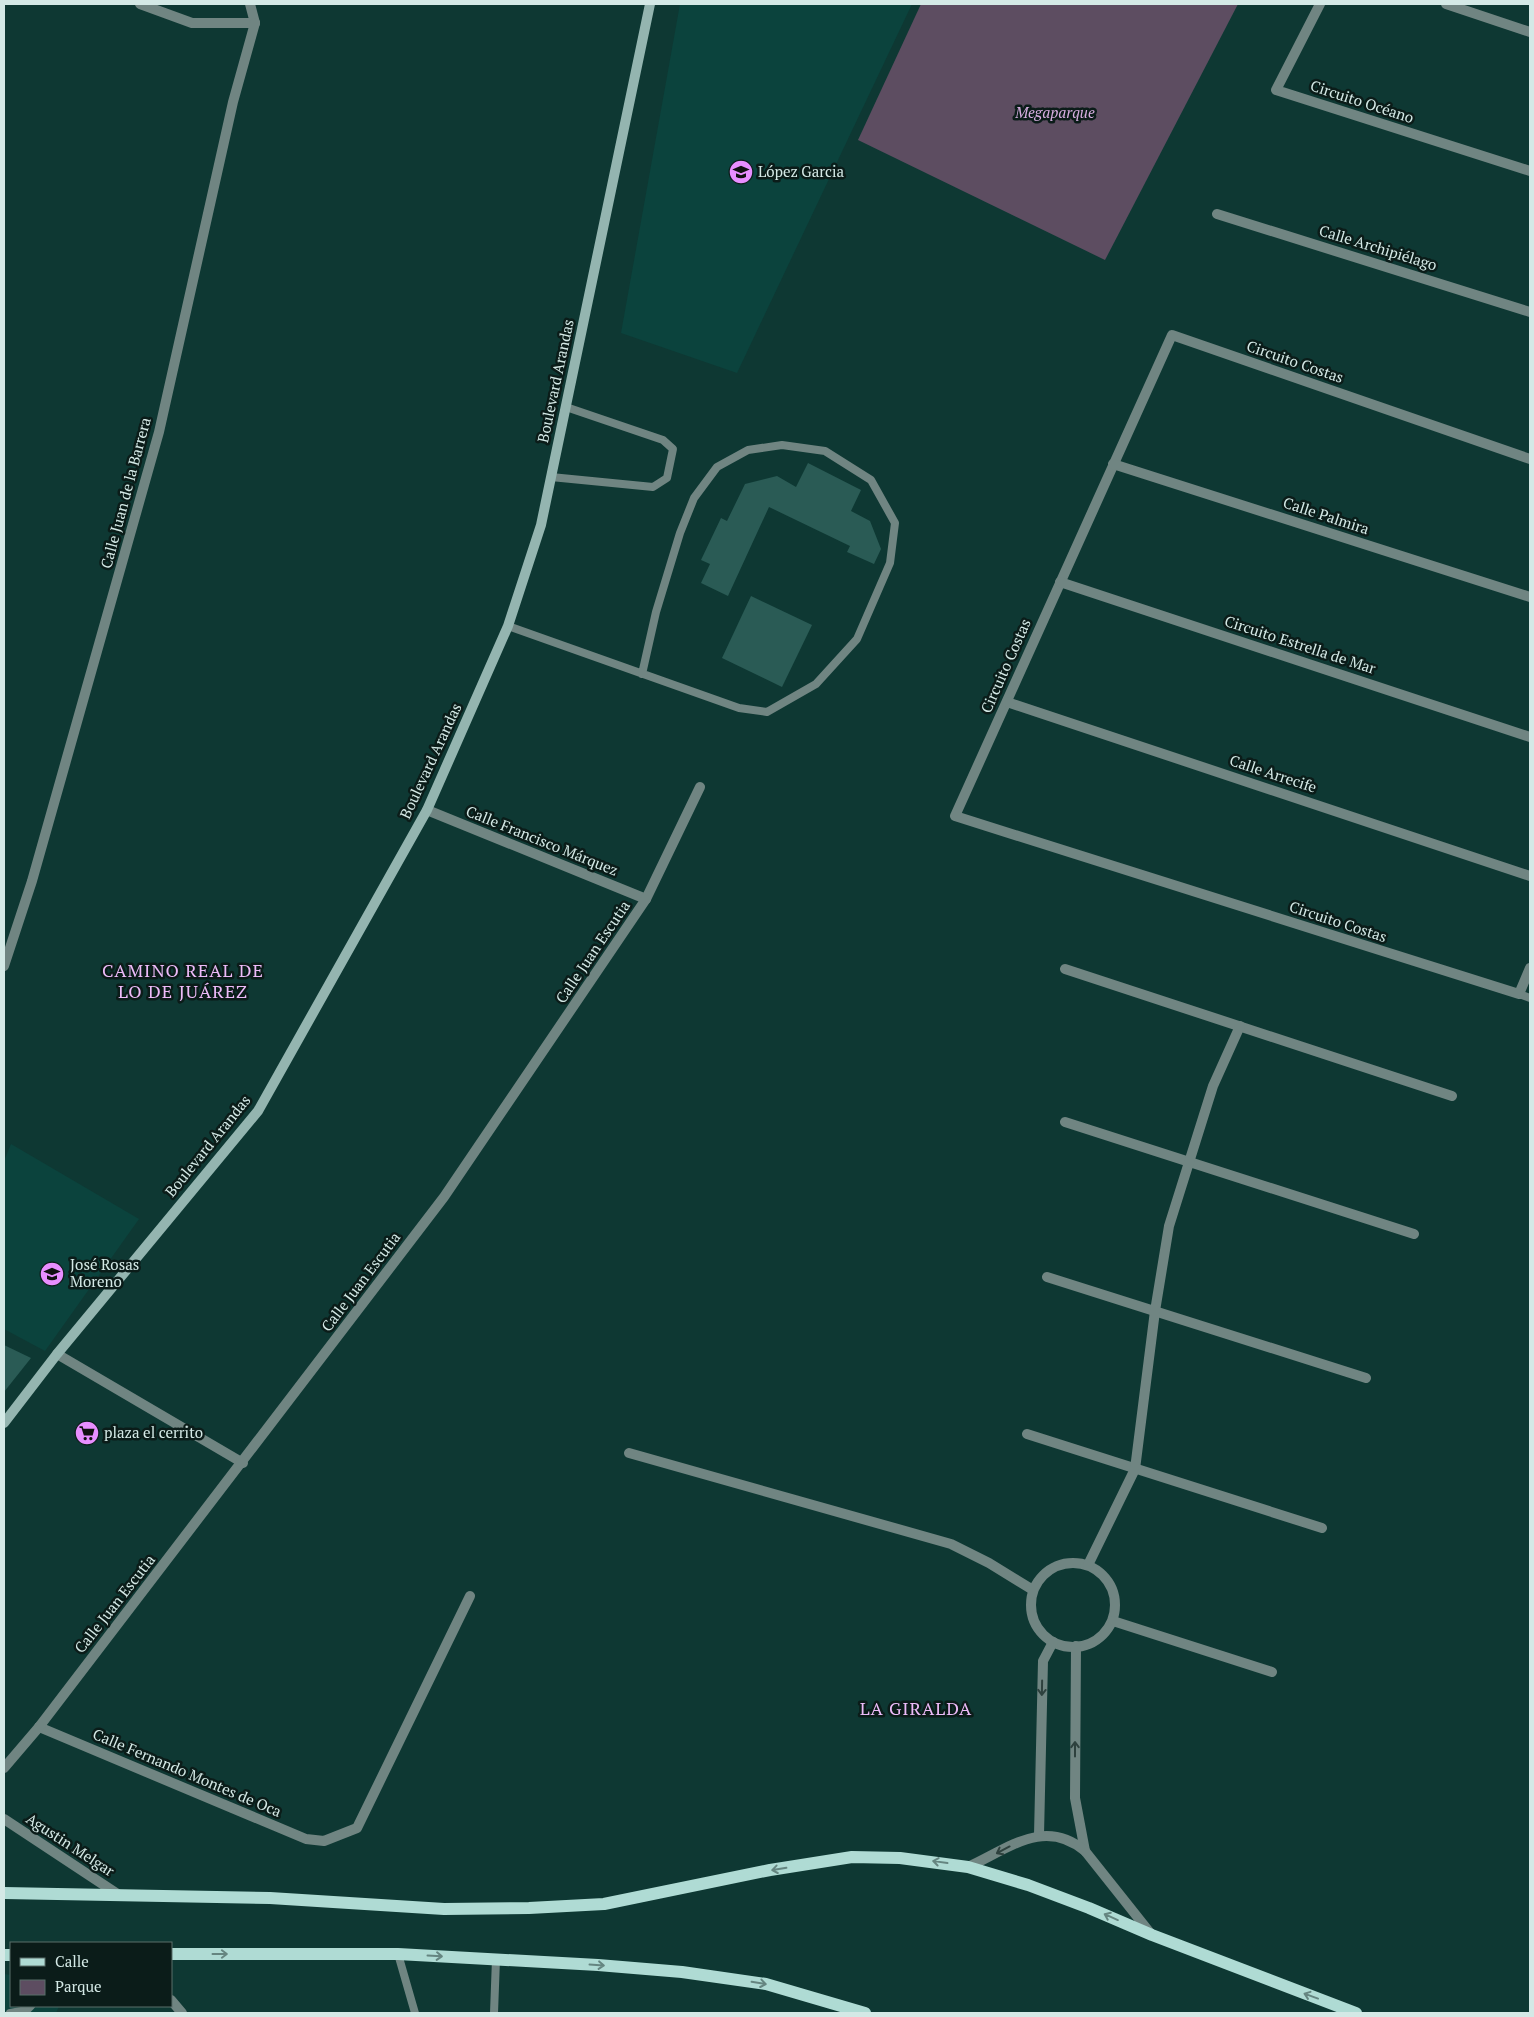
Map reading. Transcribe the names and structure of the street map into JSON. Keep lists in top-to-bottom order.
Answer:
{
  "streets": {
    "main road": ["Boulevard Arandas"],
    "street": [
      "Circuito Océano",
      "Calle Archipiélago",
      "Circuito Costas",
      "Calle Juan de la Barrera",
      "Calle Palmira",
      "Circuito Estrella de Mar",
      "Calle Arrecife",
      "Calle Francisco Márquez",
      "Calle Juan Escutia",
      "Calle Fernando Montes de Oca",
      "Agustin Melgar"
    ]
  },
  "crossings": [
    ["Circuito Costas", "Calle Palmira"],
    ["Circuito Costas", "Circuito Estrella de Mar"],
    ["Circuito Costas", "Calle Arrecife"],
    ["Boulevard Arandas", "Calle Francisco Márquez"],
    ["Calle Francisco Márquez", "Calle Juan Escutia"],
    ["Calle Juan Escutia", "Calle Fernando Montes de Oca"]
  ],
  "districts": ["CAMINO REAL DE LO DE JUÁREZ", "LA GIRALDA"],
  "parks": ["Megaparque"],
  "places": {
    "school or university": ["López Garcia", "José Rosas Moreno"],
    "supermarket": ["plaza el cerrito"]
  },
  "legend": ["Calle", "Parque"]
}
